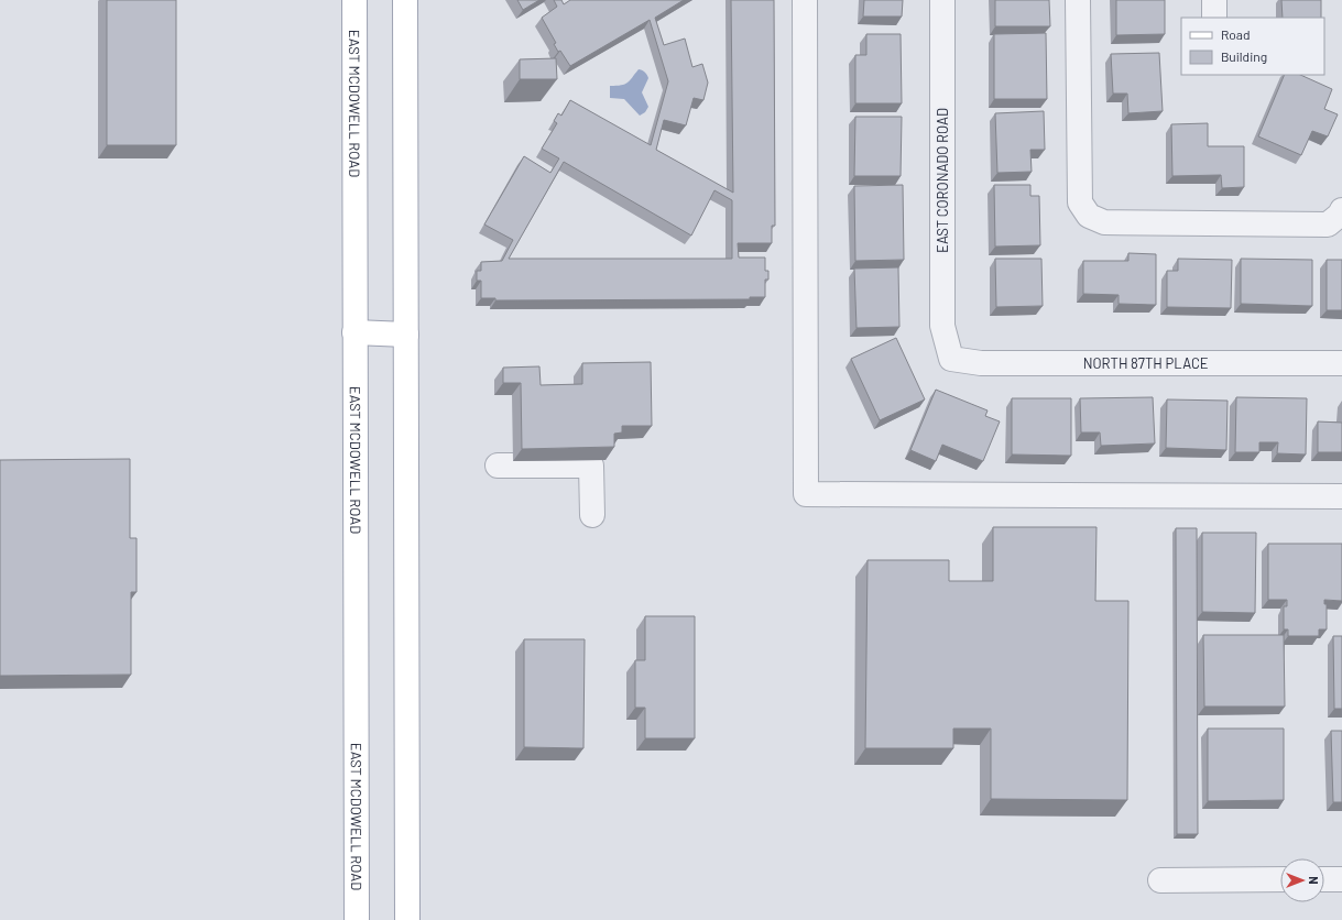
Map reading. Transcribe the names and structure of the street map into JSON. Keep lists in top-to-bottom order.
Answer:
{
  "streets": {
    "main road": ["EAST MCDOWELL ROAD"],
    "street": ["EAST CORONADO ROAD", "NORTH 87TH PLACE"]
  },
  "crossings": [
    ["EAST CORONADO ROAD", "NORTH 87TH PLACE"]
  ],
  "legend": ["Road", "Building"],
  "north": "right"
}
